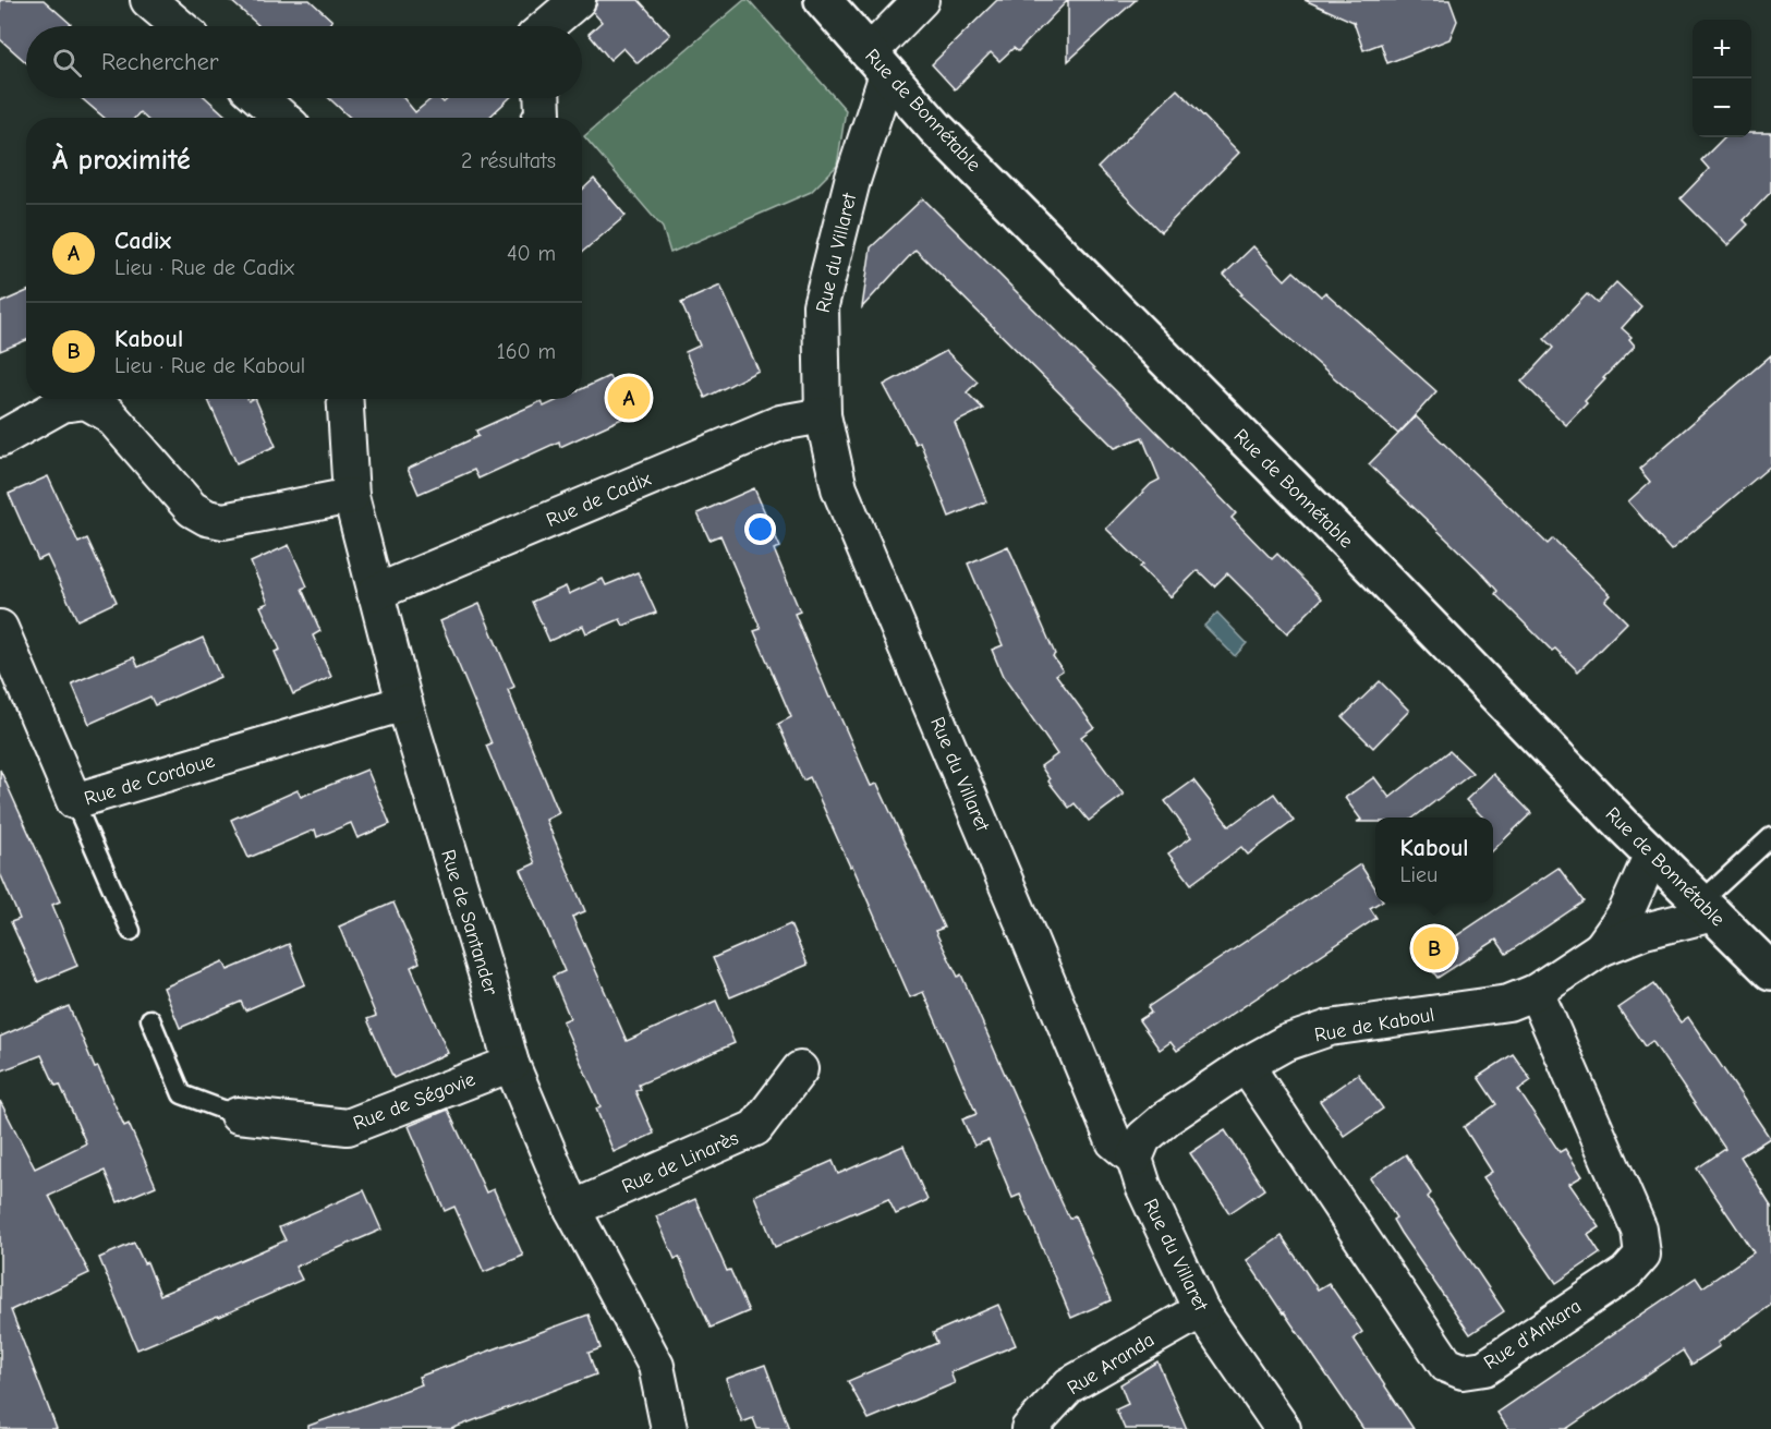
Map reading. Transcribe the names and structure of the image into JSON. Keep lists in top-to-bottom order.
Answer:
{
  "streets": {
    "main road": ["Rue de Bonnétable"],
    "street": [
      "Rue du Villaret",
      "Rue de Cadix",
      "Rue de Cordoue",
      "Rue de Santander",
      "Rue de Kaboul",
      "Rue de Ségovie",
      "Rue de Linarès",
      "Rue d'Ankara",
      "Rue Aranda"
    ]
  },
  "crossings": [
    ["Rue de Bonnétable", "Rue du Villaret"],
    ["Rue de Bonnétable", "Rue de Kaboul"],
    ["Rue du Villaret", "Rue de Cadix"],
    ["Rue du Villaret", "Rue de Kaboul"],
    ["Rue du Villaret", "Rue Aranda"],
    ["Rue de Cadix", "Rue de Santander"],
    ["Rue de Cordoue", "Rue de Santander"],
    ["Rue de Santander", "Rue de Ségovie"],
    ["Rue de Santander", "Rue de Linarès"],
    ["Rue de Kaboul", "Rue d'Ankara"]
  ],
  "page": {
    "map_buttons": ["+", "−"],
    "search": "Rechercher",
    "heading": ["À proximité", "2 résultats"],
    "list": [
      {
        "mark": "A",
        "name": "Cadix",
        "note": "Lieu · Rue de Cadix",
        "value": "40 m"
      },
      {
        "mark": "B",
        "name": "Kaboul",
        "note": "Lieu · Rue de Kaboul",
        "value": "160 m"
      }
    ],
    "pins": ["A", "B"],
    "popup": ["Kaboul", "Lieu"]
  }
}
